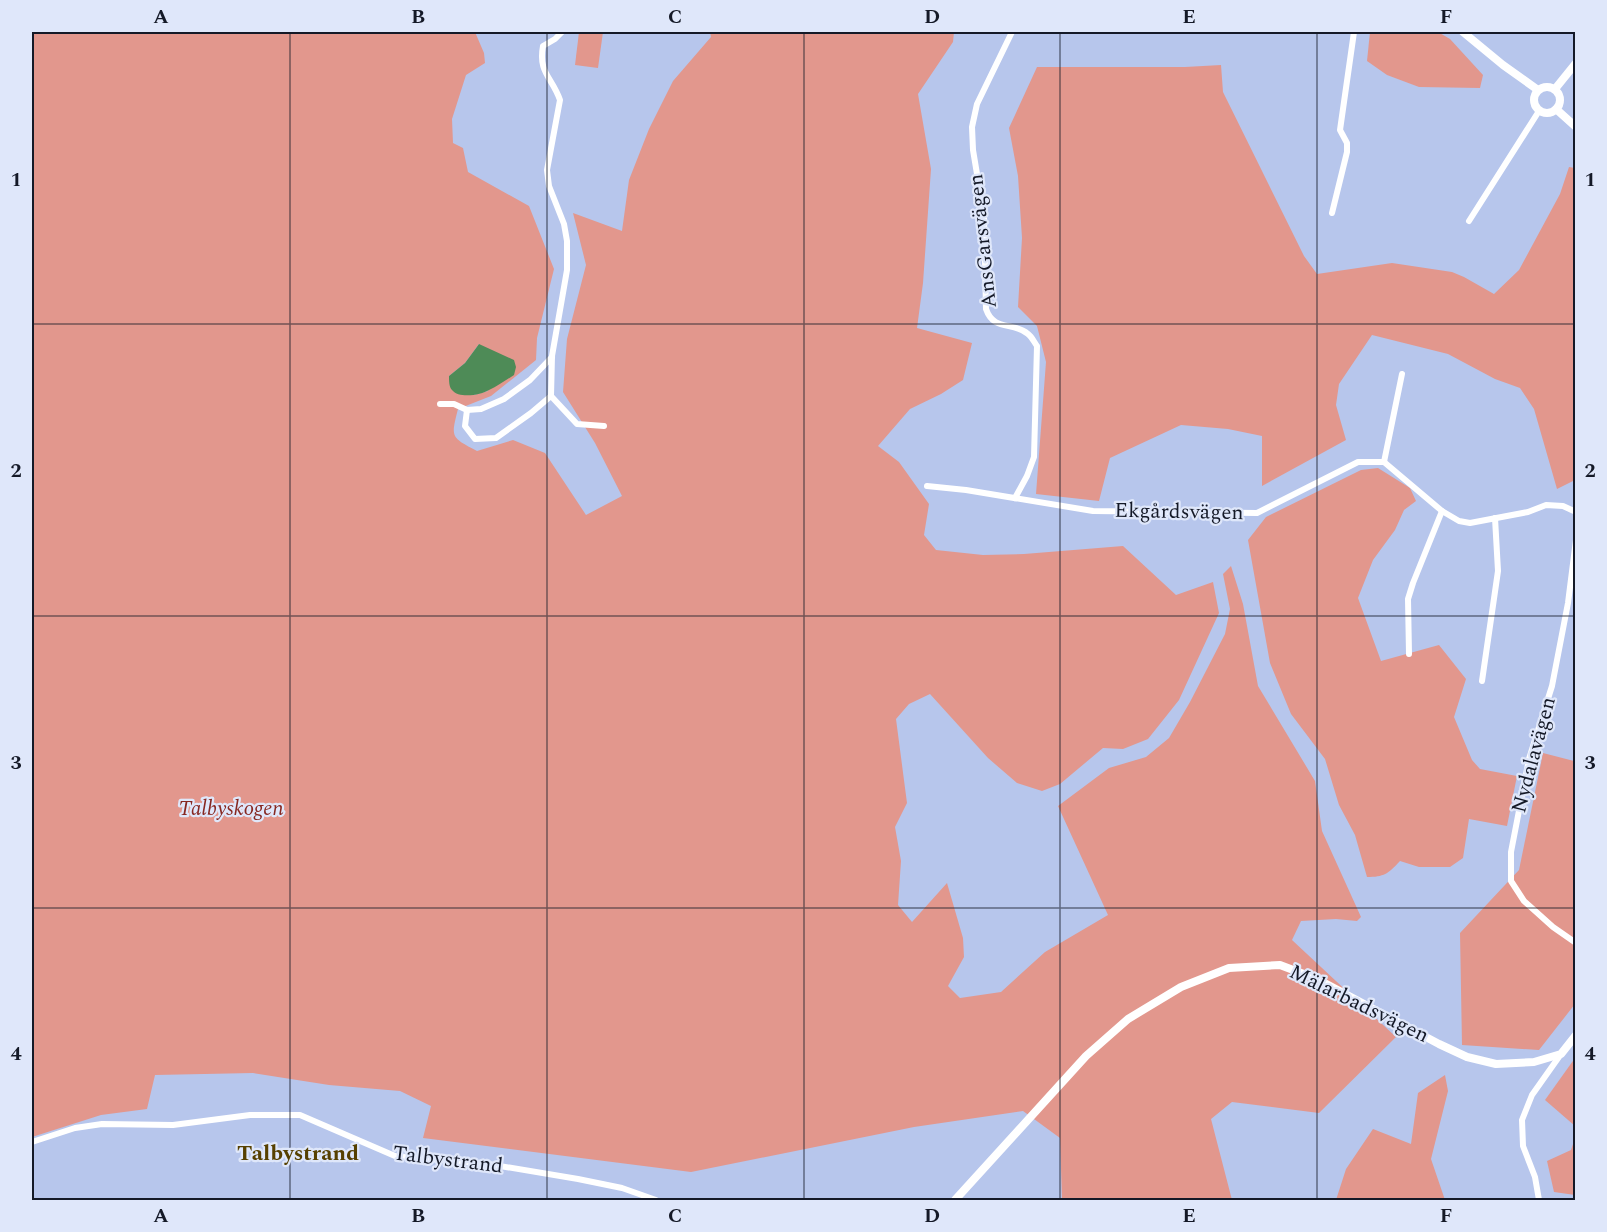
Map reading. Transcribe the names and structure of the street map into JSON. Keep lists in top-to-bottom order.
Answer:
{
  "streets": {
    "street": [
      "AnsGarsvägen",
      "Ekgårdsvägen",
      "Nydalavägen",
      "Mälarbadsvägen",
      "Talbystrand"
    ]
  },
  "crossings": [
    ["AnsGarsvägen", "Ekgårdsvägen"]
  ],
  "districts": ["Talbystrand"],
  "parks": ["Talbyskogen"],
  "grid": {
    "columns": [
      "A",
      "B",
      "C",
      "D",
      "E",
      "F"
    ],
    "rows": [
      "1",
      "2",
      "3",
      "4"
    ]
  }
}
